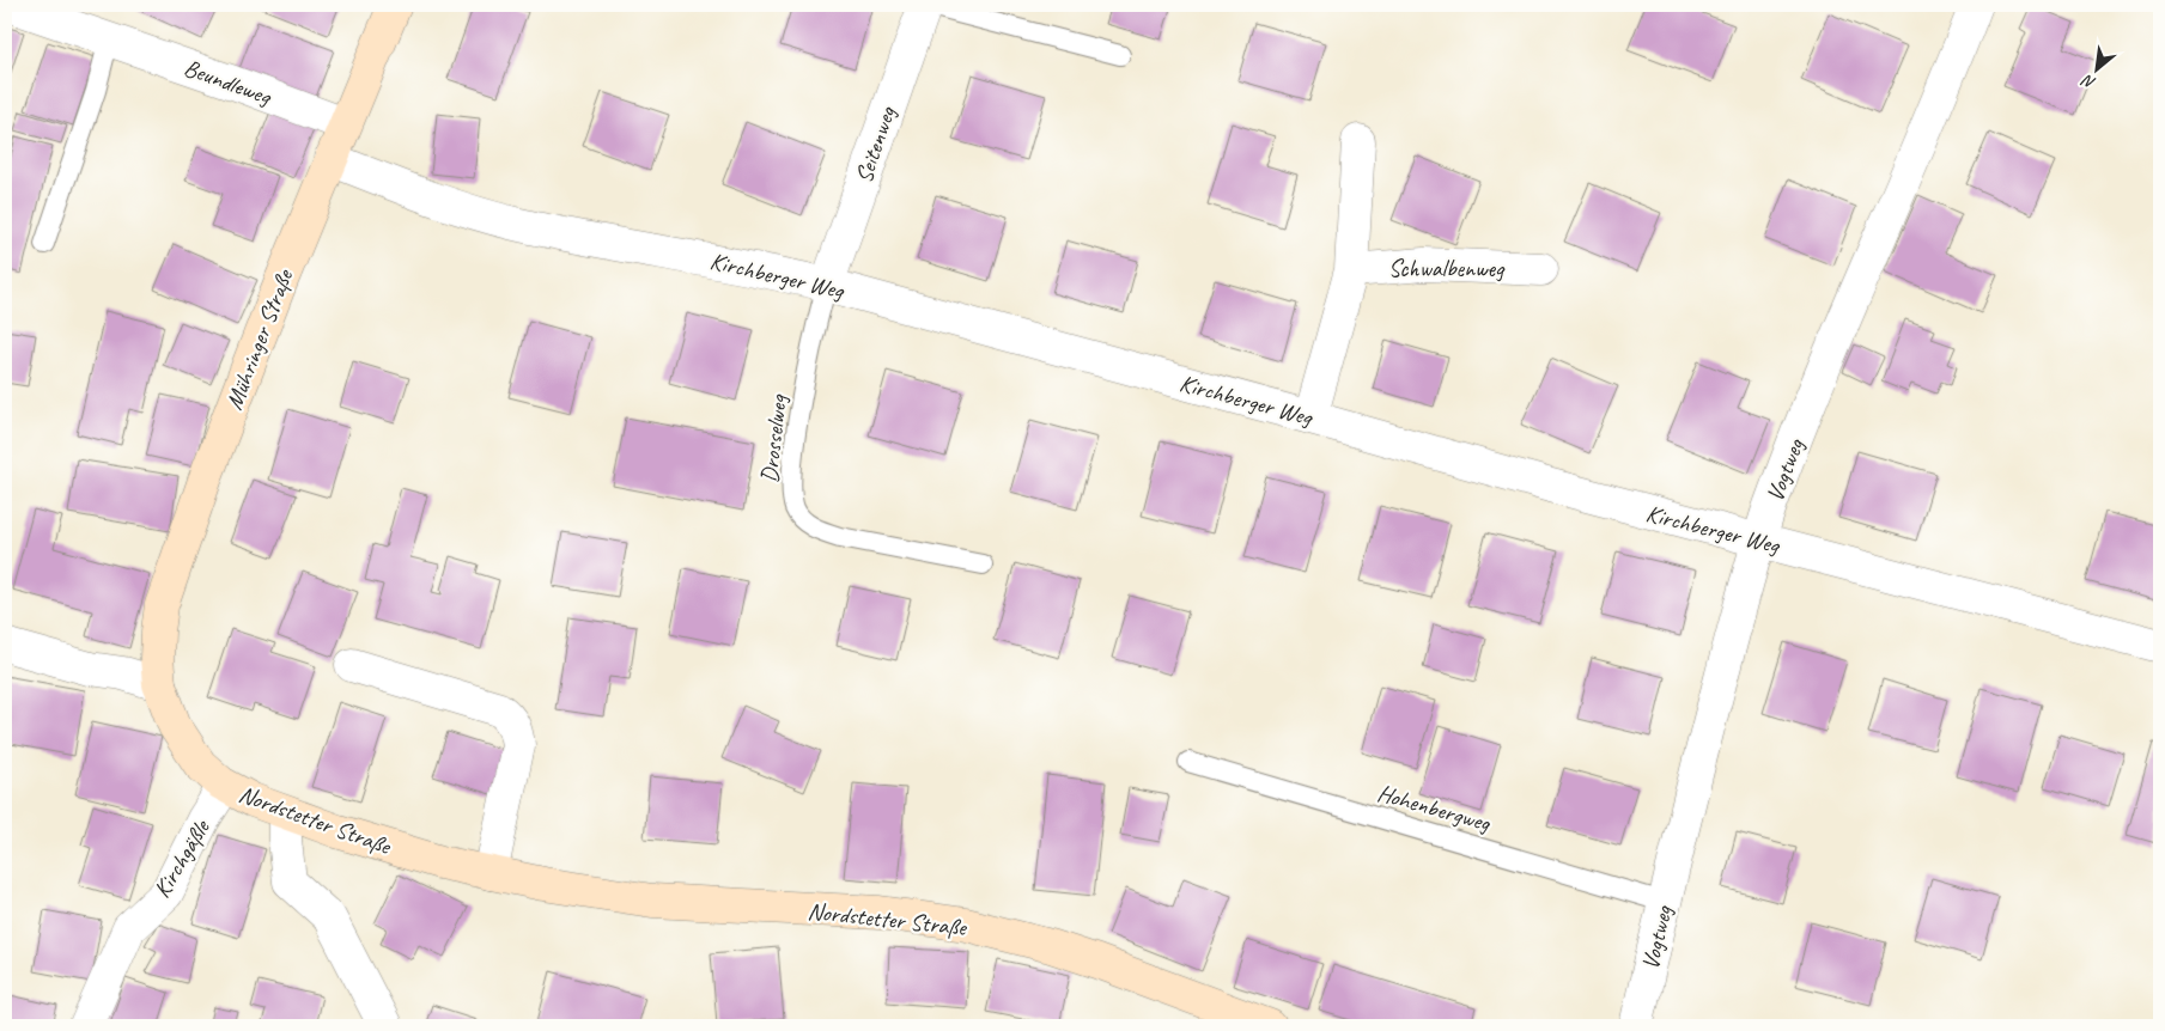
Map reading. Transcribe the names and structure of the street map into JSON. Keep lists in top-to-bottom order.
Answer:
{
  "streets": {
    "street": [
      "Beundleweg",
      "Seitenweg",
      "Schwalbenweg",
      "Kirchberger Weg",
      "Mühringer Straße",
      "Vogtweg",
      "Nordstetter Straße",
      "Kirchgäßle"
    ],
    "lane": ["Drosselweg", "Hohenbergweg"]
  },
  "crossings": [
    ["Beundleweg", "Mühringer Straße"],
    ["Seitenweg", "Kirchberger Weg"],
    ["Seitenweg", "Drosselweg"],
    ["Kirchberger Weg", "Mühringer Straße"],
    ["Kirchberger Weg", "Drosselweg"],
    ["Kirchberger Weg", "Vogtweg"],
    ["Mühringer Straße", "Nordstetter Straße"],
    ["Vogtweg", "Hohenbergweg"],
    ["Nordstetter Straße", "Kirchgäßle"]
  ],
  "north": "bottom left"
}
